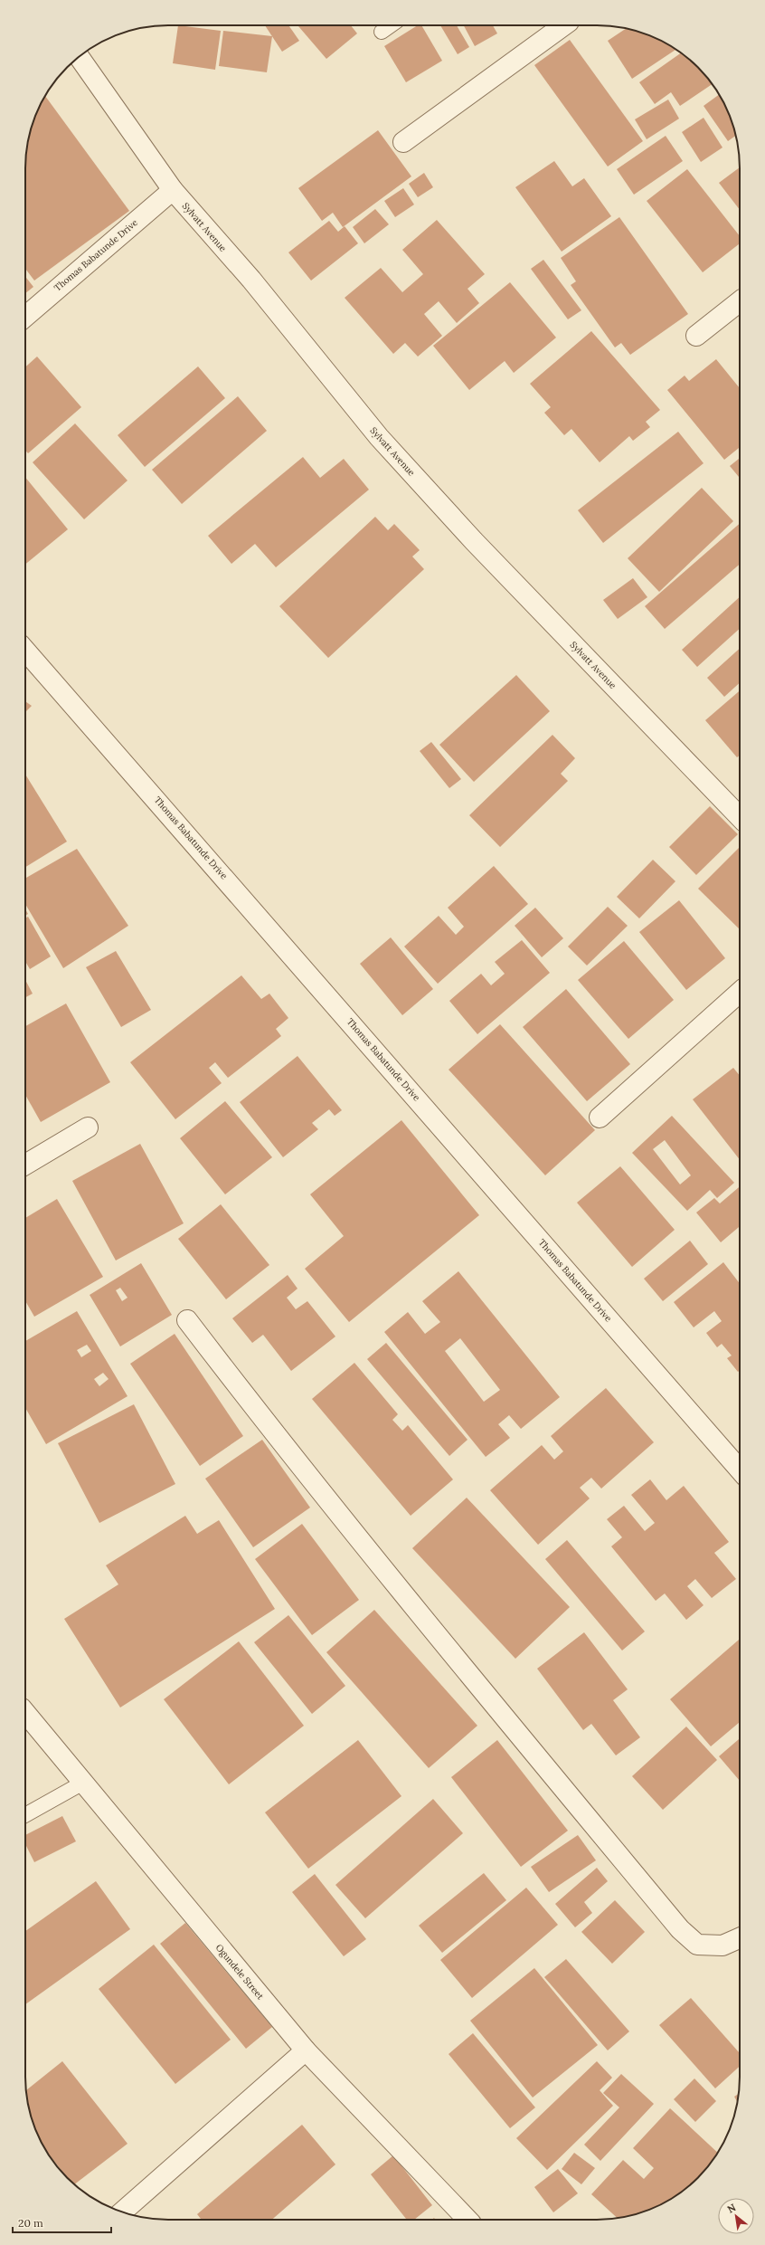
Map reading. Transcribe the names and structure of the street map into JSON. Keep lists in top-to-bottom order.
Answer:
{
  "streets": {
    "street": ["Sylvatt Avenue", "Thomas Babatunde Drive", "Ogundele Street"]
  },
  "crossings": [
    ["Sylvatt Avenue", "Thomas Babatunde Drive"]
  ],
  "scale_bar": "20 m",
  "north": "top left"
}
